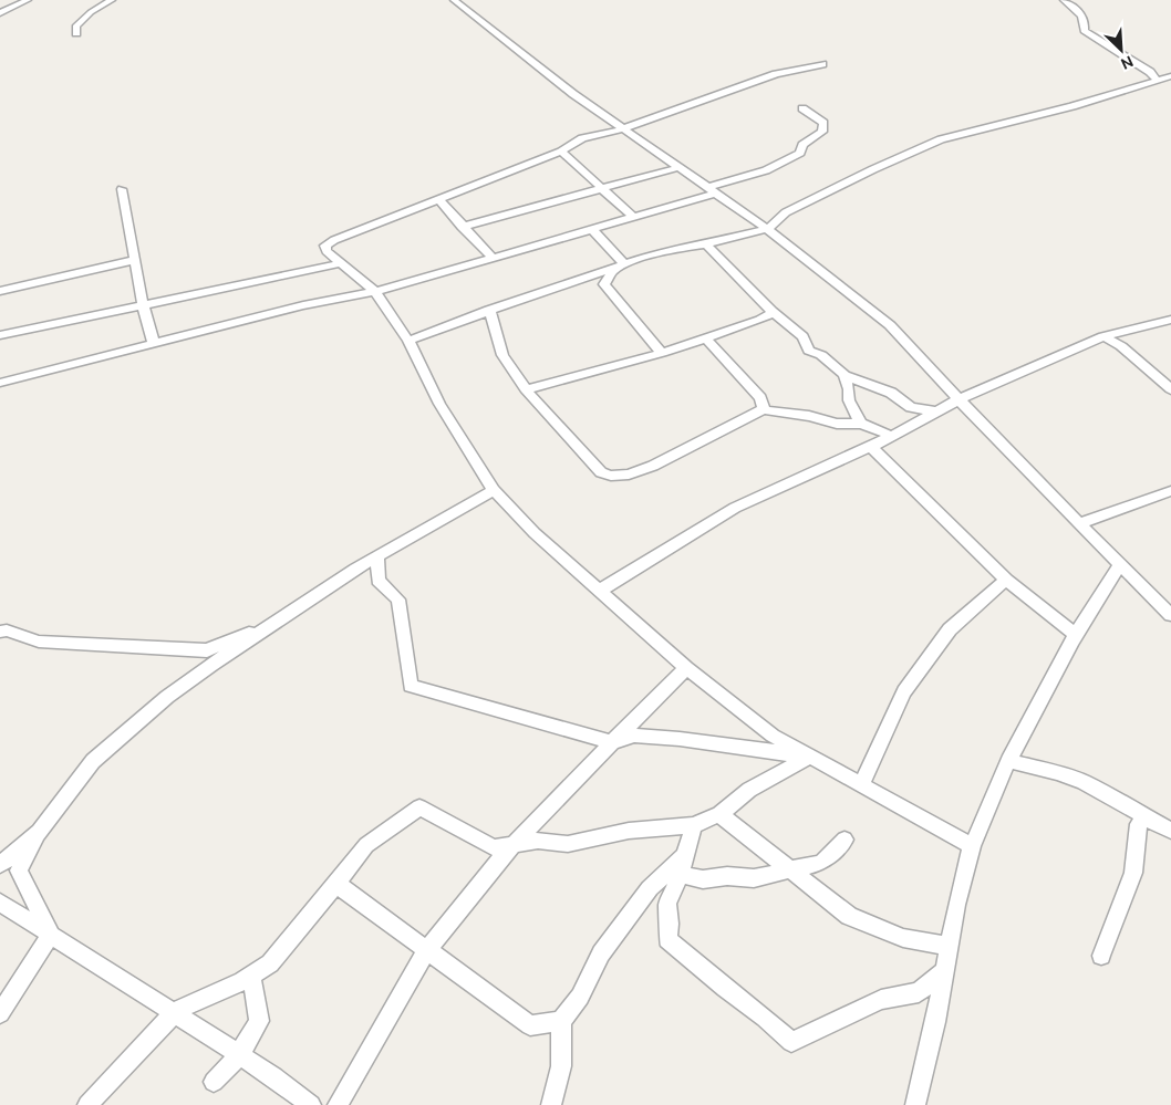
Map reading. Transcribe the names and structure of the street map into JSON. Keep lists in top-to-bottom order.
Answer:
{
  "north": "bottom right"
}
